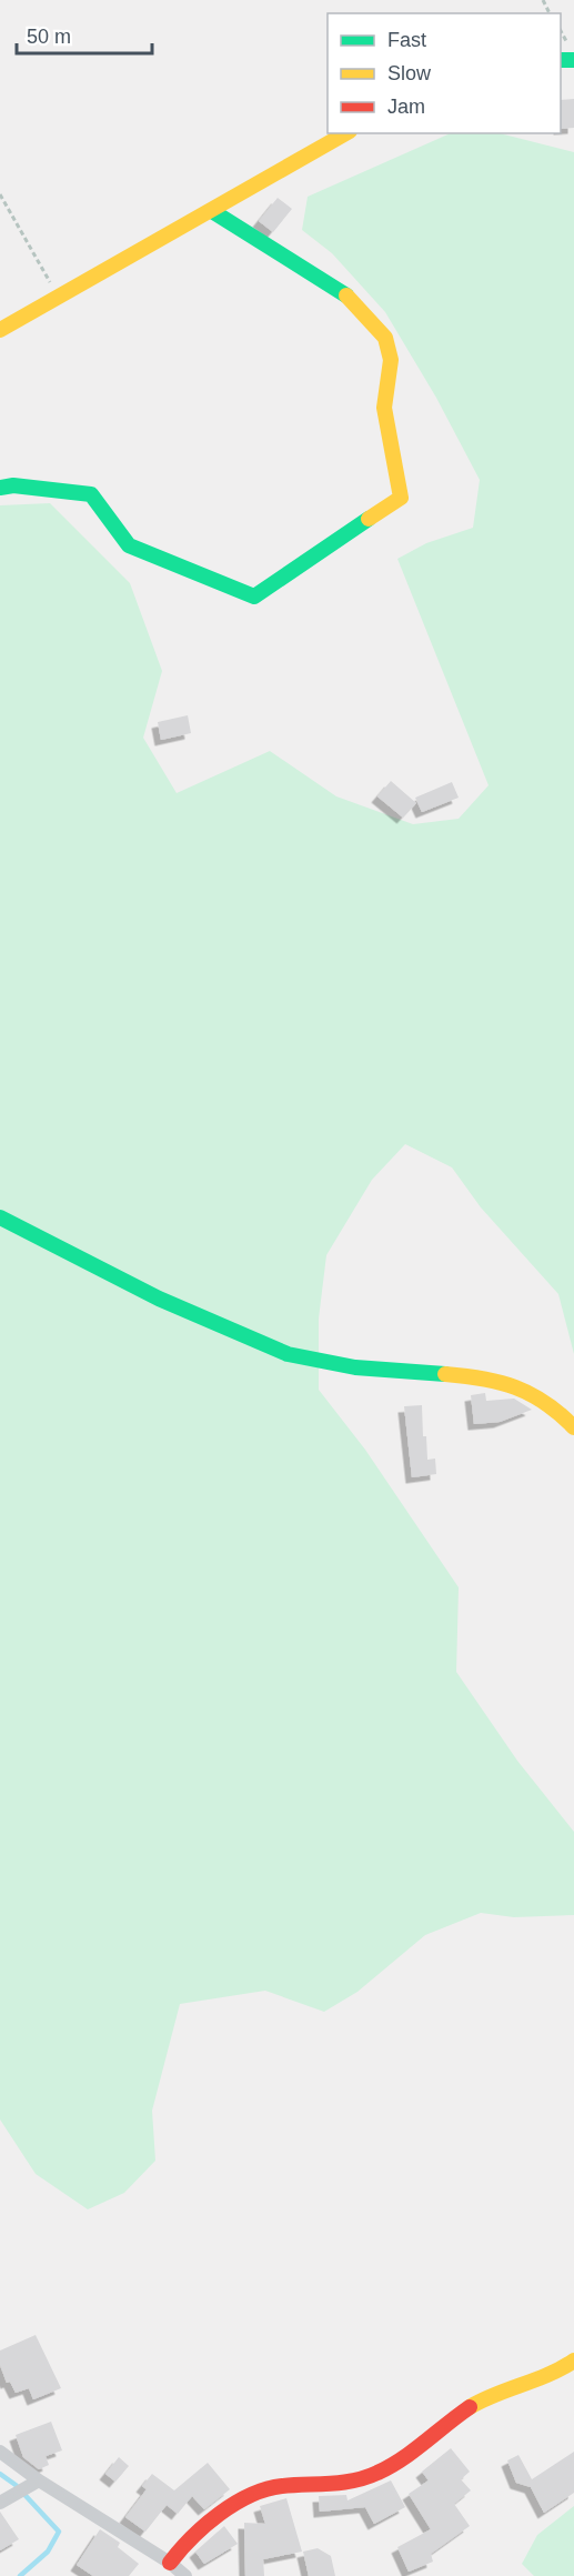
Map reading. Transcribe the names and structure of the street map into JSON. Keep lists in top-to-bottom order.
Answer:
{
  "legend": ["Fast", "Slow", "Jam"],
  "scale_bar": "50 m"
}
